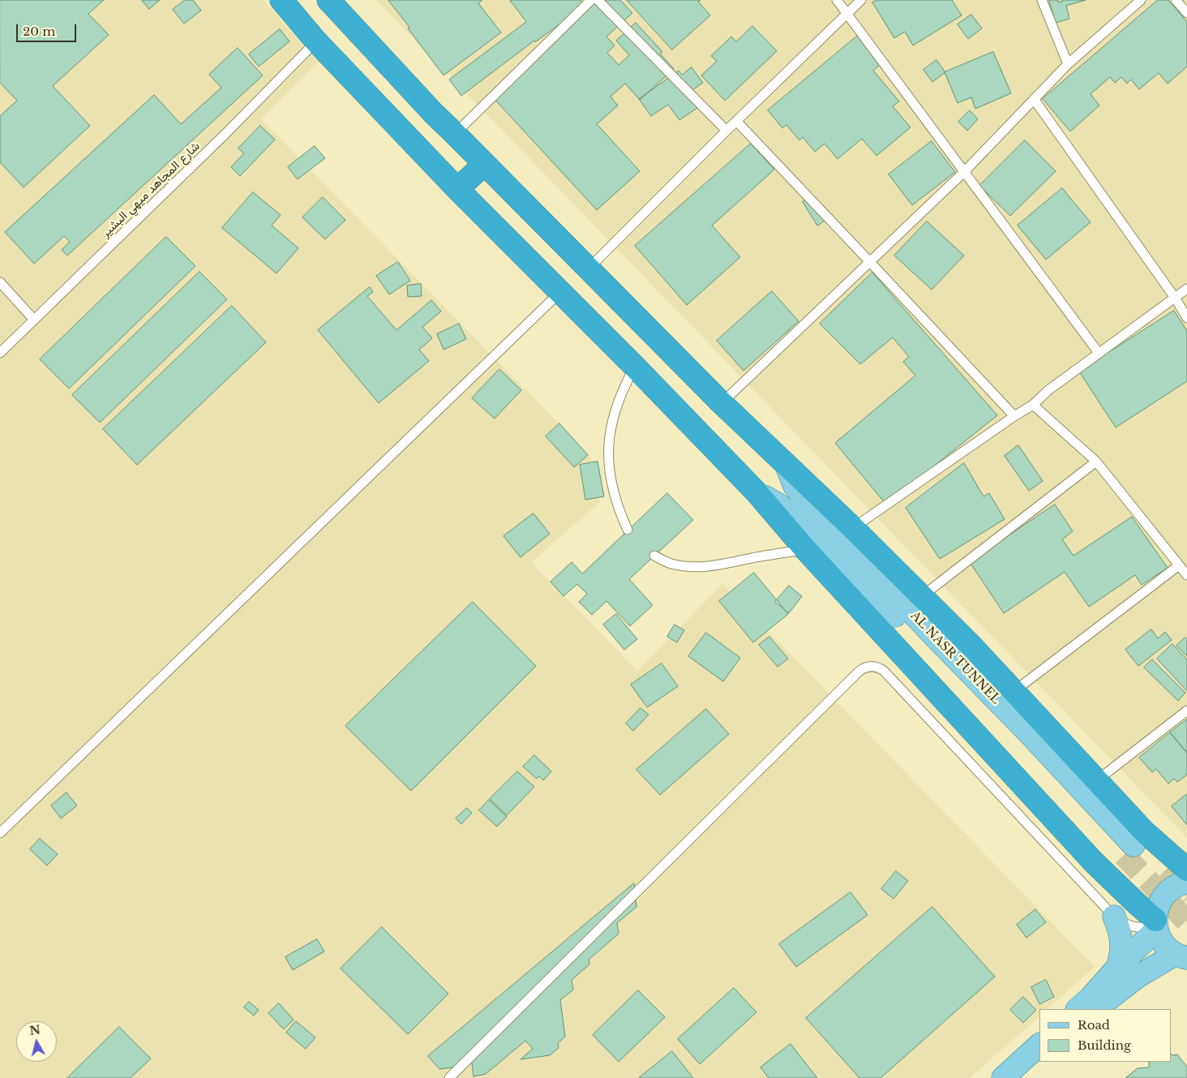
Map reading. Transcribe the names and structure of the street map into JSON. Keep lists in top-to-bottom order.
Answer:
{
  "streets": {
    "main road": ["AL NASR TUNNEL"],
    "lane": ["شارع المجاهد ميهي البشير"]
  },
  "legend": ["Road", "Building"],
  "scale_bar": "20 m",
  "north": "top"
}
